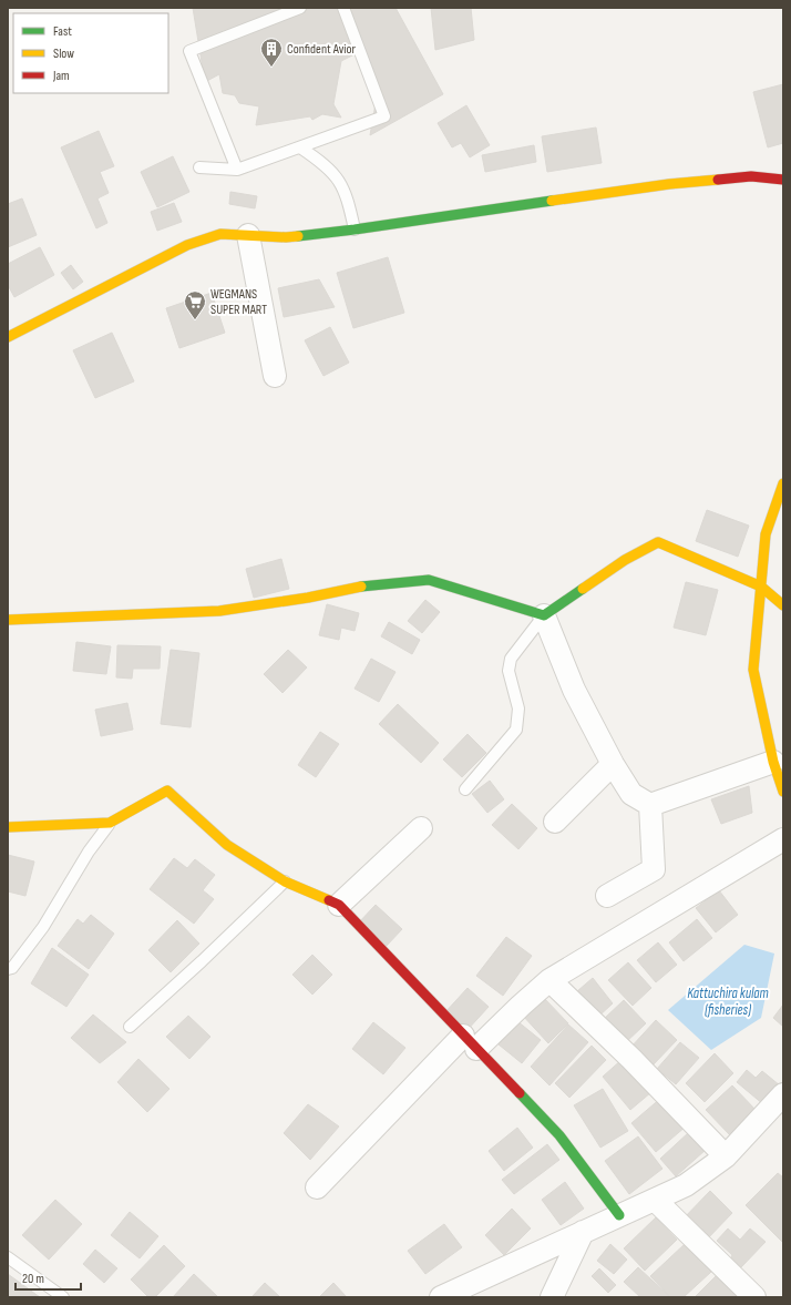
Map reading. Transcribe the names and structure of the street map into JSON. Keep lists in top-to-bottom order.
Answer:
{
  "water": ["Kattuchira kulam (fisheries)"],
  "places": {
    "building": ["Confident Avior"],
    "supermarket": ["WEGMANS SUPER MART"]
  },
  "legend": ["Fast", "Slow", "Jam"],
  "scale_bar": "20 m"
}
